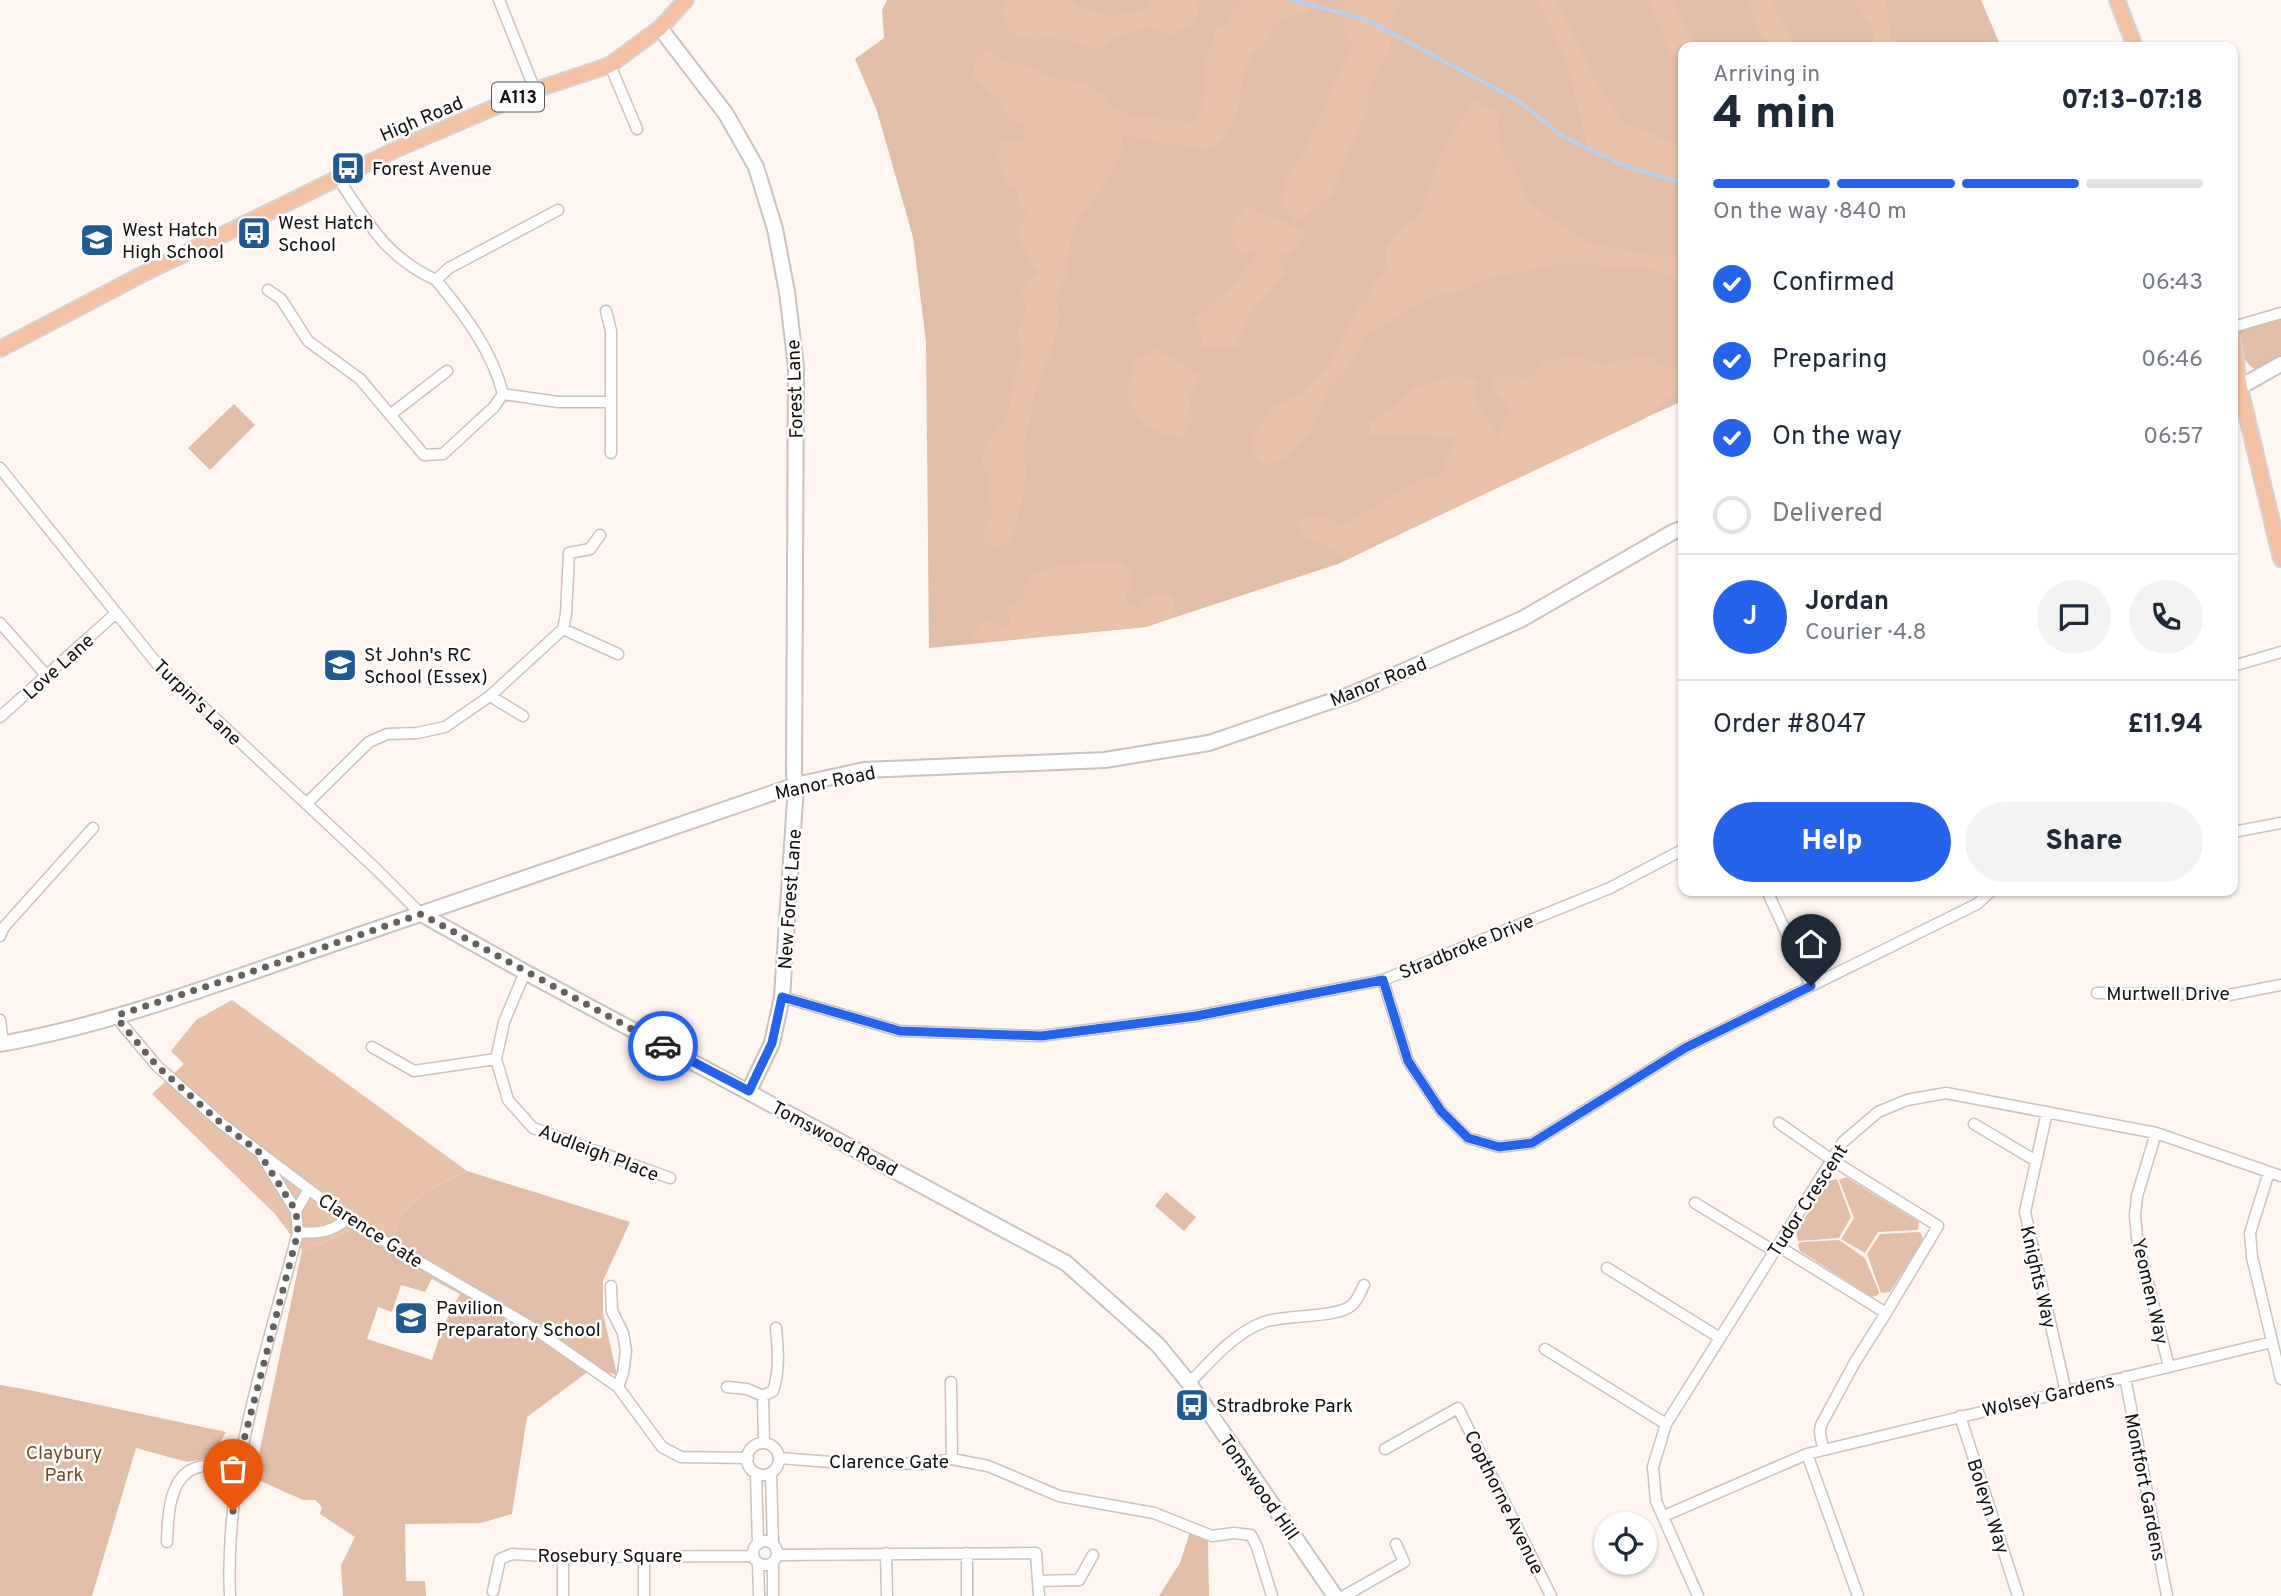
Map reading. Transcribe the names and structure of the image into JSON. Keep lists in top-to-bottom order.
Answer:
{
  "streets": {
    "main road": ["A113", "High Road"],
    "street": [
      "Forest Lane",
      "Love Lane",
      "Manor Road",
      "Turpin's Lane",
      "New Forest Lane",
      "Stradbroke Drive",
      "Murtwell Drive",
      "Tomswood Road",
      "Audleigh Place",
      "Tudor Crescent",
      "Clarence Gate",
      "Knights Way",
      "Yeomen Way",
      "Wolsey Gardens",
      "Tomswood Hill",
      "Montfort Gardens",
      "Copthorne Avenue",
      "Boleyn Way",
      "Rosebury Square"
    ]
  },
  "crossings": [
    ["High Road", "Forest Lane"],
    ["Forest Lane", "Manor Road"],
    ["Forest Lane", "New Forest Lane"],
    ["Love Lane", "Turpin's Lane"],
    ["Manor Road", "Turpin's Lane"],
    ["Manor Road", "New Forest Lane"],
    ["Manor Road", "Tomswood Road"],
    ["Manor Road", "Clarence Gate"],
    ["Turpin's Lane", "Tomswood Road"],
    ["New Forest Lane", "Stradbroke Drive"],
    ["New Forest Lane", "Tomswood Road"],
    ["Tomswood Road", "Audleigh Place"],
    ["Tomswood Road", "Tomswood Hill"],
    ["Tudor Crescent", "Knights Way"],
    ["Tudor Crescent", "Yeomen Way"],
    ["Tudor Crescent", "Wolsey Gardens"],
    ["Knights Way", "Wolsey Gardens"],
    ["Yeomen Way", "Wolsey Gardens"],
    ["Wolsey Gardens", "Montfort Gardens"],
    ["Wolsey Gardens", "Boleyn Way"]
  ],
  "parks": ["Claybury Park"],
  "places": {
    "bus stop": ["Forest Avenue", "West Hatch School", "Stradbroke Park"],
    "school or university": ["West Hatch High School", "St John's RC School (Essex)", "Pavilion Preparatory School"]
  },
  "page": {
    "heading": ["4 min", "Arriving in", "07:13–07:18"],
    "panel": [
      "Jordan",
      "Courier · 4.8",
      "Order #8047",
      "£11.94"
    ],
    "bar": "On the way · 840 m",
    "list": [
      ["Confirmed", "06:43"],
      ["Preparing", "06:46"],
      ["On the way", "06:57"],
      "Delivered"
    ],
    "round": "J",
    "buttons": ["Help", "Share"]
  }
}
